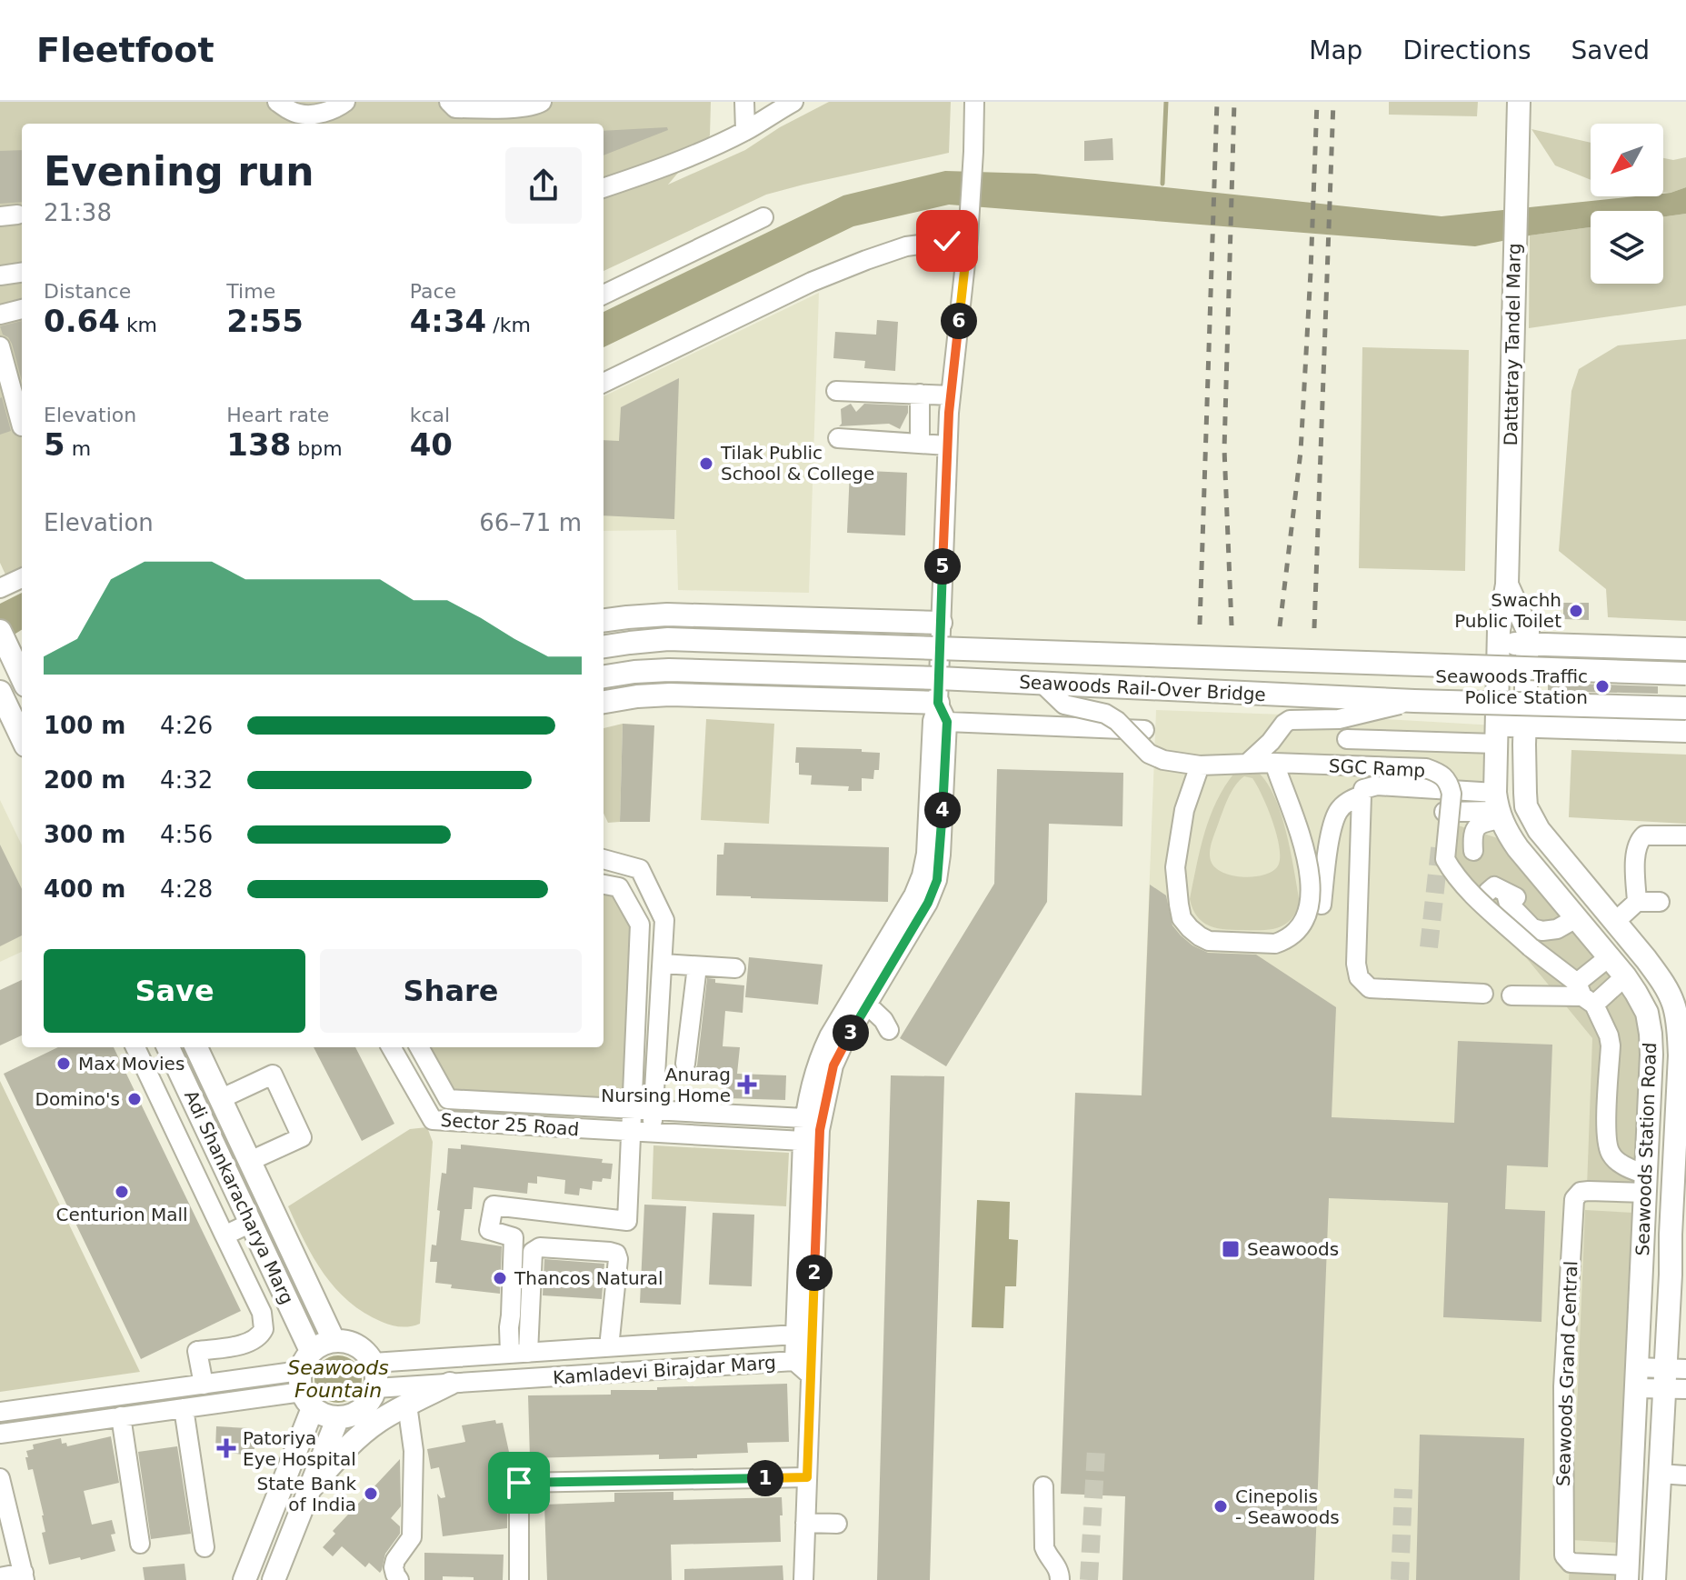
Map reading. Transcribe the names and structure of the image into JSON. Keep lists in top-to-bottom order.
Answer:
{
  "streets": {
    "main road": [
      "Dattatray Tandel Marg",
      "Seawoods Rail-Over Bridge",
      "Seawoods Station Road",
      "Adi Shankaracharya Marg"
    ],
    "street": [
      "SGC Ramp",
      "Sector 25 Road",
      "Kamladevi Birajdar Marg",
      "Seawoods Grand Central"
    ]
  },
  "crossings": [
    ["Dattatray Tandel Marg", "Seawoods Station Road"],
    ["Seawoods Station Road", "Seawoods Grand Central"],
    ["Adi Shankaracharya Marg", "Kamladevi Birajdar Marg"]
  ],
  "water": ["Seawoods Fountain"],
  "places": {
    "other": [
      "Tilak Public School & College",
      "Swachh Public Toilet",
      "Seawoods Traffic Police Station",
      "Max Movies",
      "Domino's",
      "Centurion Mall",
      "Thancos Natural",
      "State Bank of India",
      "Cinepolis - Seawoods"
    ],
    "health": ["Anurag Nursing Home", "Patoriya Eye Hospital"],
    "transit": ["Seawoods"]
  },
  "north": "bottom left",
  "page": {
    "header": "Fleetfoot",
    "nav": ["Map", "Directions", "Saved"],
    "heading": ["Evening run", "21:38"],
    "stats": [
      ["Distance", "0.64 km"],
      ["Time", "2:55"],
      ["Pace", "4:34 /km"],
      ["Elevation", "5 m"],
      ["Heart rate", "138 bpm"],
      ["kcal", "40"]
    ],
    "pins": [
      "6",
      "5",
      "4",
      "3",
      "2",
      "1"
    ],
    "chart": ["Elevation", "66–71 m"],
    "list": [
      {
        "name": "100 m",
        "note": "4:26"
      },
      {
        "name": "200 m",
        "note": "4:32"
      },
      {
        "name": "300 m",
        "note": "4:56"
      },
      {
        "name": "400 m",
        "note": "4:28"
      }
    ],
    "buttons": ["Save", "Share"]
  }
}
